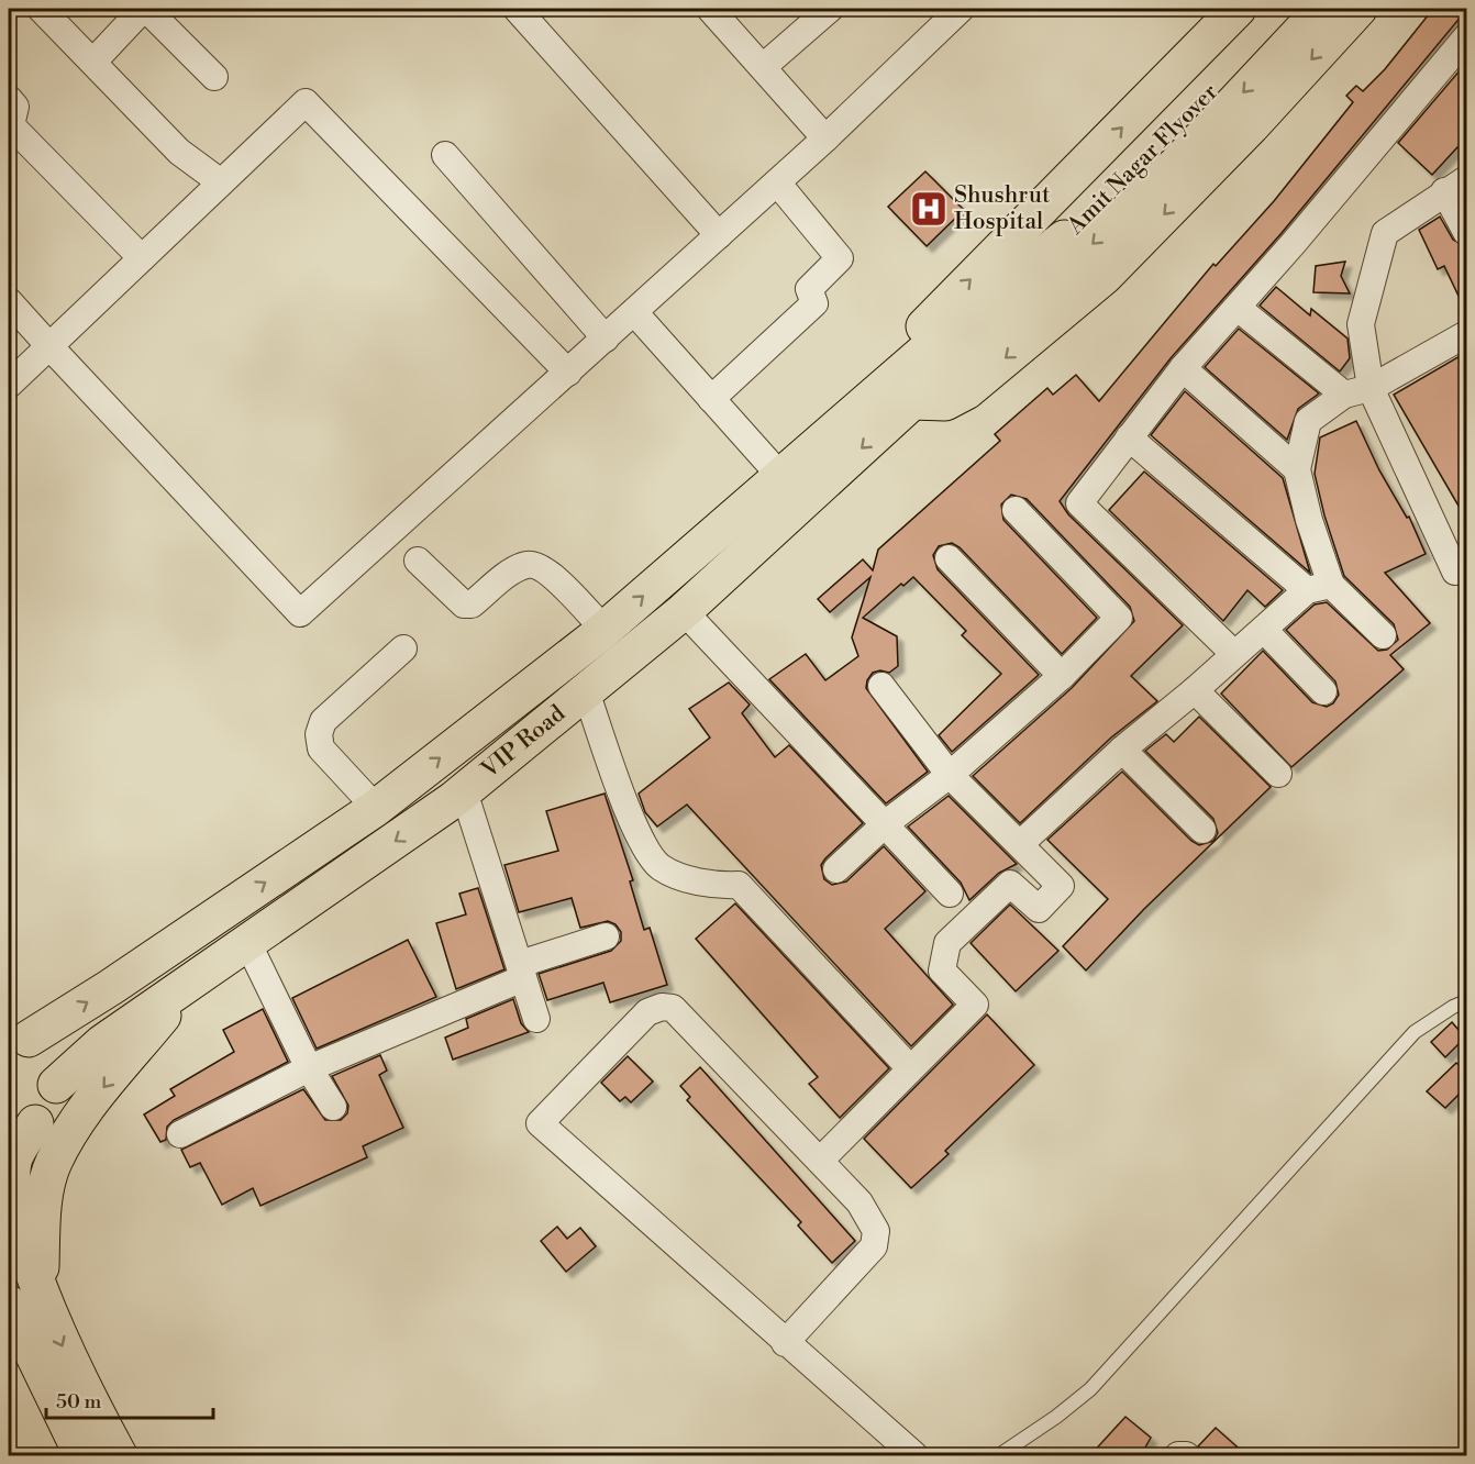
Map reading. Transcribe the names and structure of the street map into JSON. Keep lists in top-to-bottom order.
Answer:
{
  "streets": {
    "main road": ["Amit Nagar Flyover", "VIP Road"]
  },
  "crossings": [
    ["Amit Nagar Flyover", "VIP Road"]
  ],
  "places": {
    "hospital": ["Shushrut Hospital"]
  },
  "scale_bar": "50 m"
}
